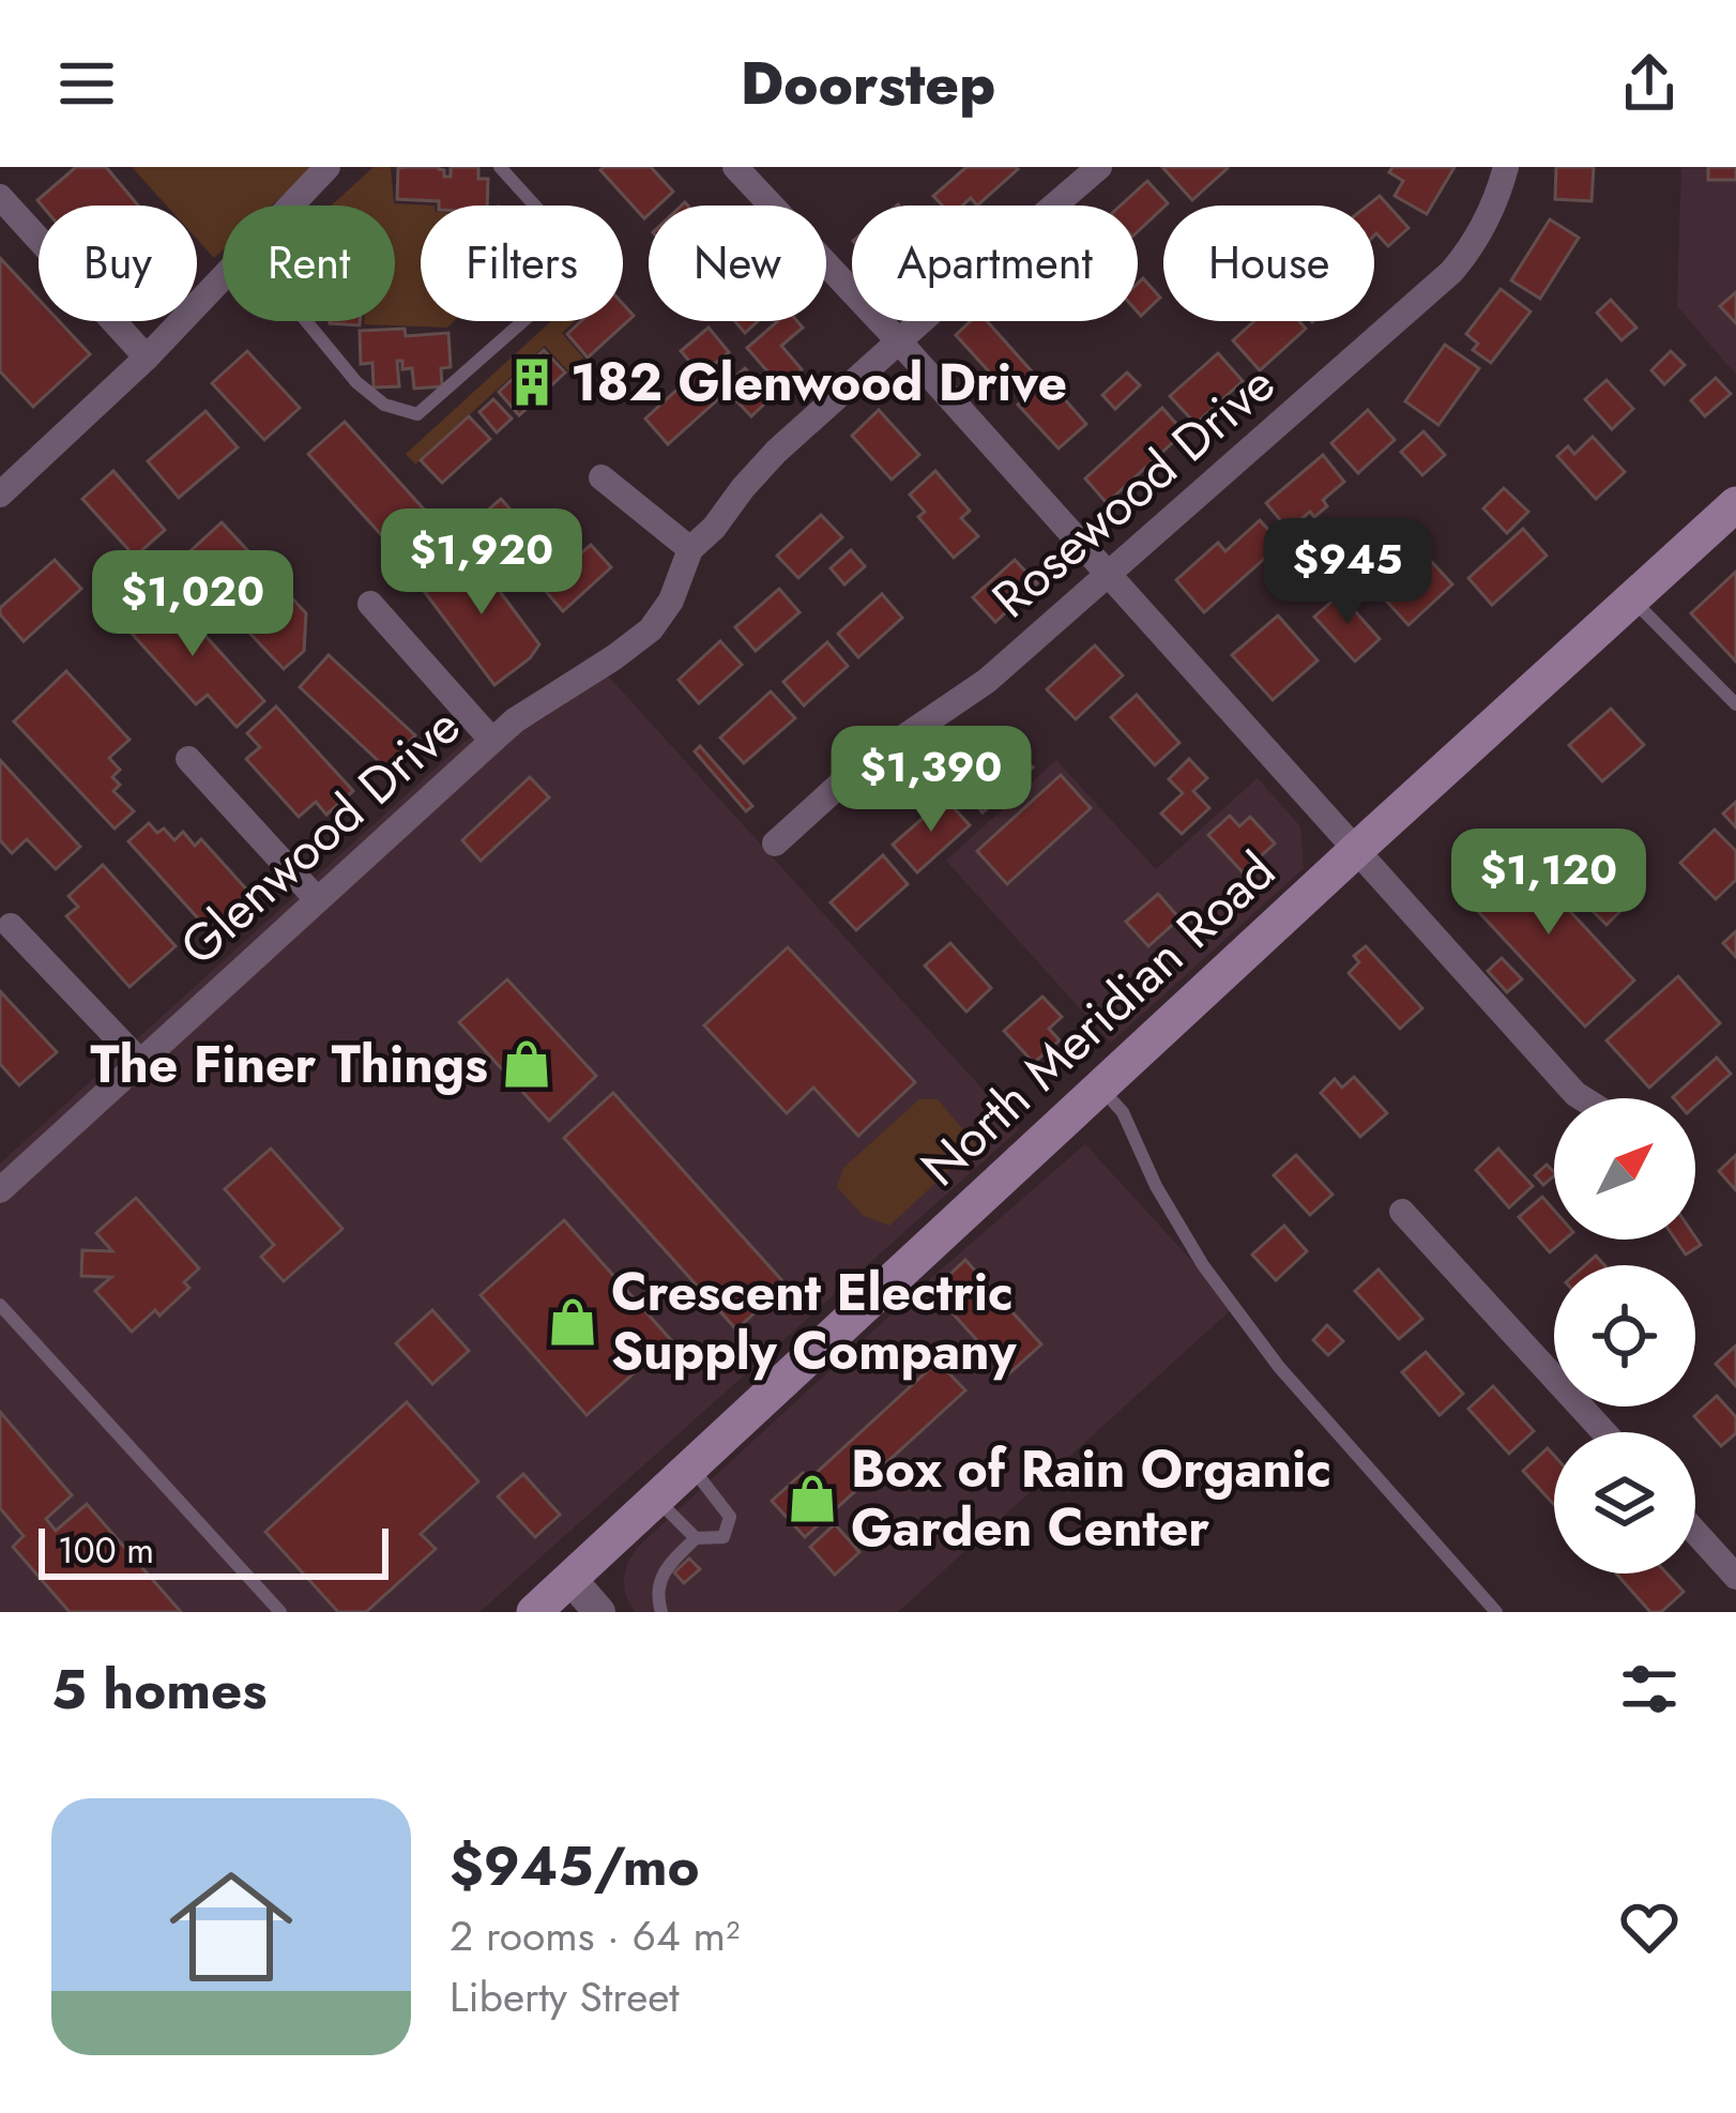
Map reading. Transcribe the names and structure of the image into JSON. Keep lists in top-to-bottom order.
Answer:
{
  "streets": {
    "main road": ["North Meridian Road"],
    "street": ["Rosewood Drive", "Glenwood Drive"]
  },
  "places": {
    "building": ["182 Glenwood Drive"],
    "shop": ["The Finer Things", "Crescent Electric Supply Company", "Box of Rain Organic Garden Center"]
  },
  "scale_bar": "100 m",
  "north": "top right",
  "page": {
    "header": "Doorstep",
    "chip": [
      "Buy",
      "Rent",
      "Filters",
      "New",
      "Apartment",
      "House"
    ],
    "price": [
      "$1,920",
      "$945",
      "$1,020",
      "$1,390",
      "$1,120"
    ],
    "scale": "100 m",
    "heading": "5 homes",
    "list": [
      {
        "name": "$945/mo",
        "note": "2 rooms · 64 m² · Liberty Street"
      }
    ]
  }
}
